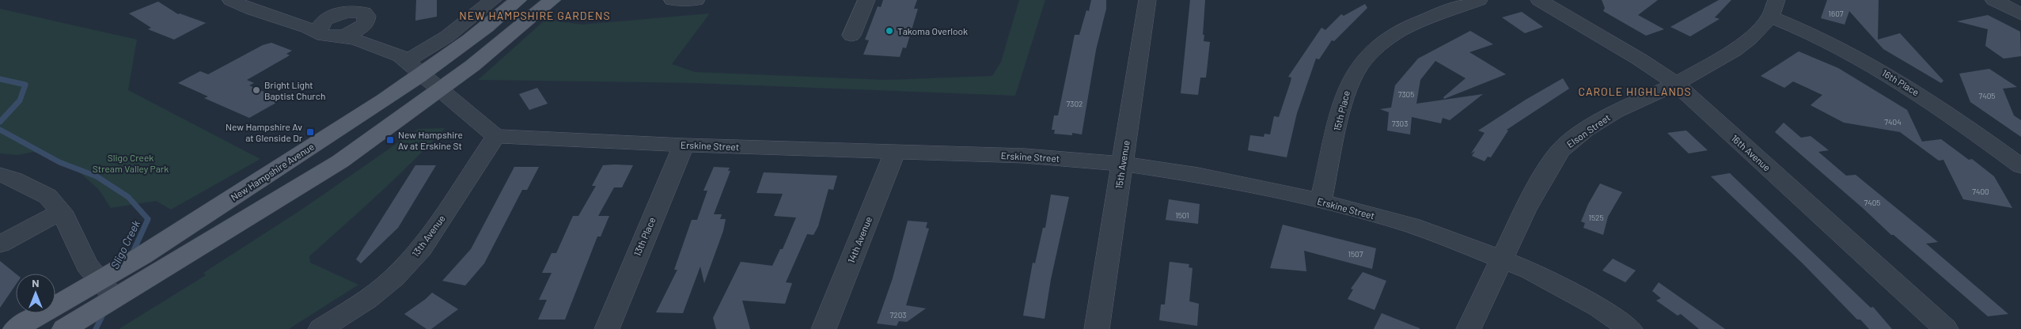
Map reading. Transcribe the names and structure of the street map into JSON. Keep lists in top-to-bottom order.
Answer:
{
  "streets": {
    "main road": ["New Hampshire Avenue"],
    "street": [
      "16th Place",
      "15th Place",
      "Elson Street",
      "Erskine Street",
      "16th Avenue",
      "15th Avenue",
      "13th Avenue",
      "13th Place",
      "14th Avenue"
    ]
  },
  "crossings": [
    ["16th Place", "Elson Street"],
    ["15th Place", "Erskine Street"],
    ["Elson Street", "Erskine Street"],
    ["Elson Street", "16th Avenue"],
    ["Erskine Street", "15th Avenue"],
    ["Erskine Street", "13th Avenue"],
    ["Erskine Street", "13th Place"],
    ["Erskine Street", "14th Avenue"]
  ],
  "districts": ["NEW HAMPSHIRE GARDENS", "CAROLE HIGHLANDS"],
  "water": ["Sligo Creek"],
  "parks": ["Sligo Creek Stream Valley Park"],
  "places": {
    "other": ["Takoma Overlook", "Bright Light Baptist Church"],
    "transit": ["New Hampshire Av at Glenside Dr", "New Hampshire Av at Erskine St"]
  },
  "house_numbers": [
    "1607",
    "7305",
    "7405",
    "7302",
    "7404",
    "7303",
    "7400",
    "7405",
    "1501",
    "1525",
    "1507",
    "7203"
  ],
  "north": "top"
}
